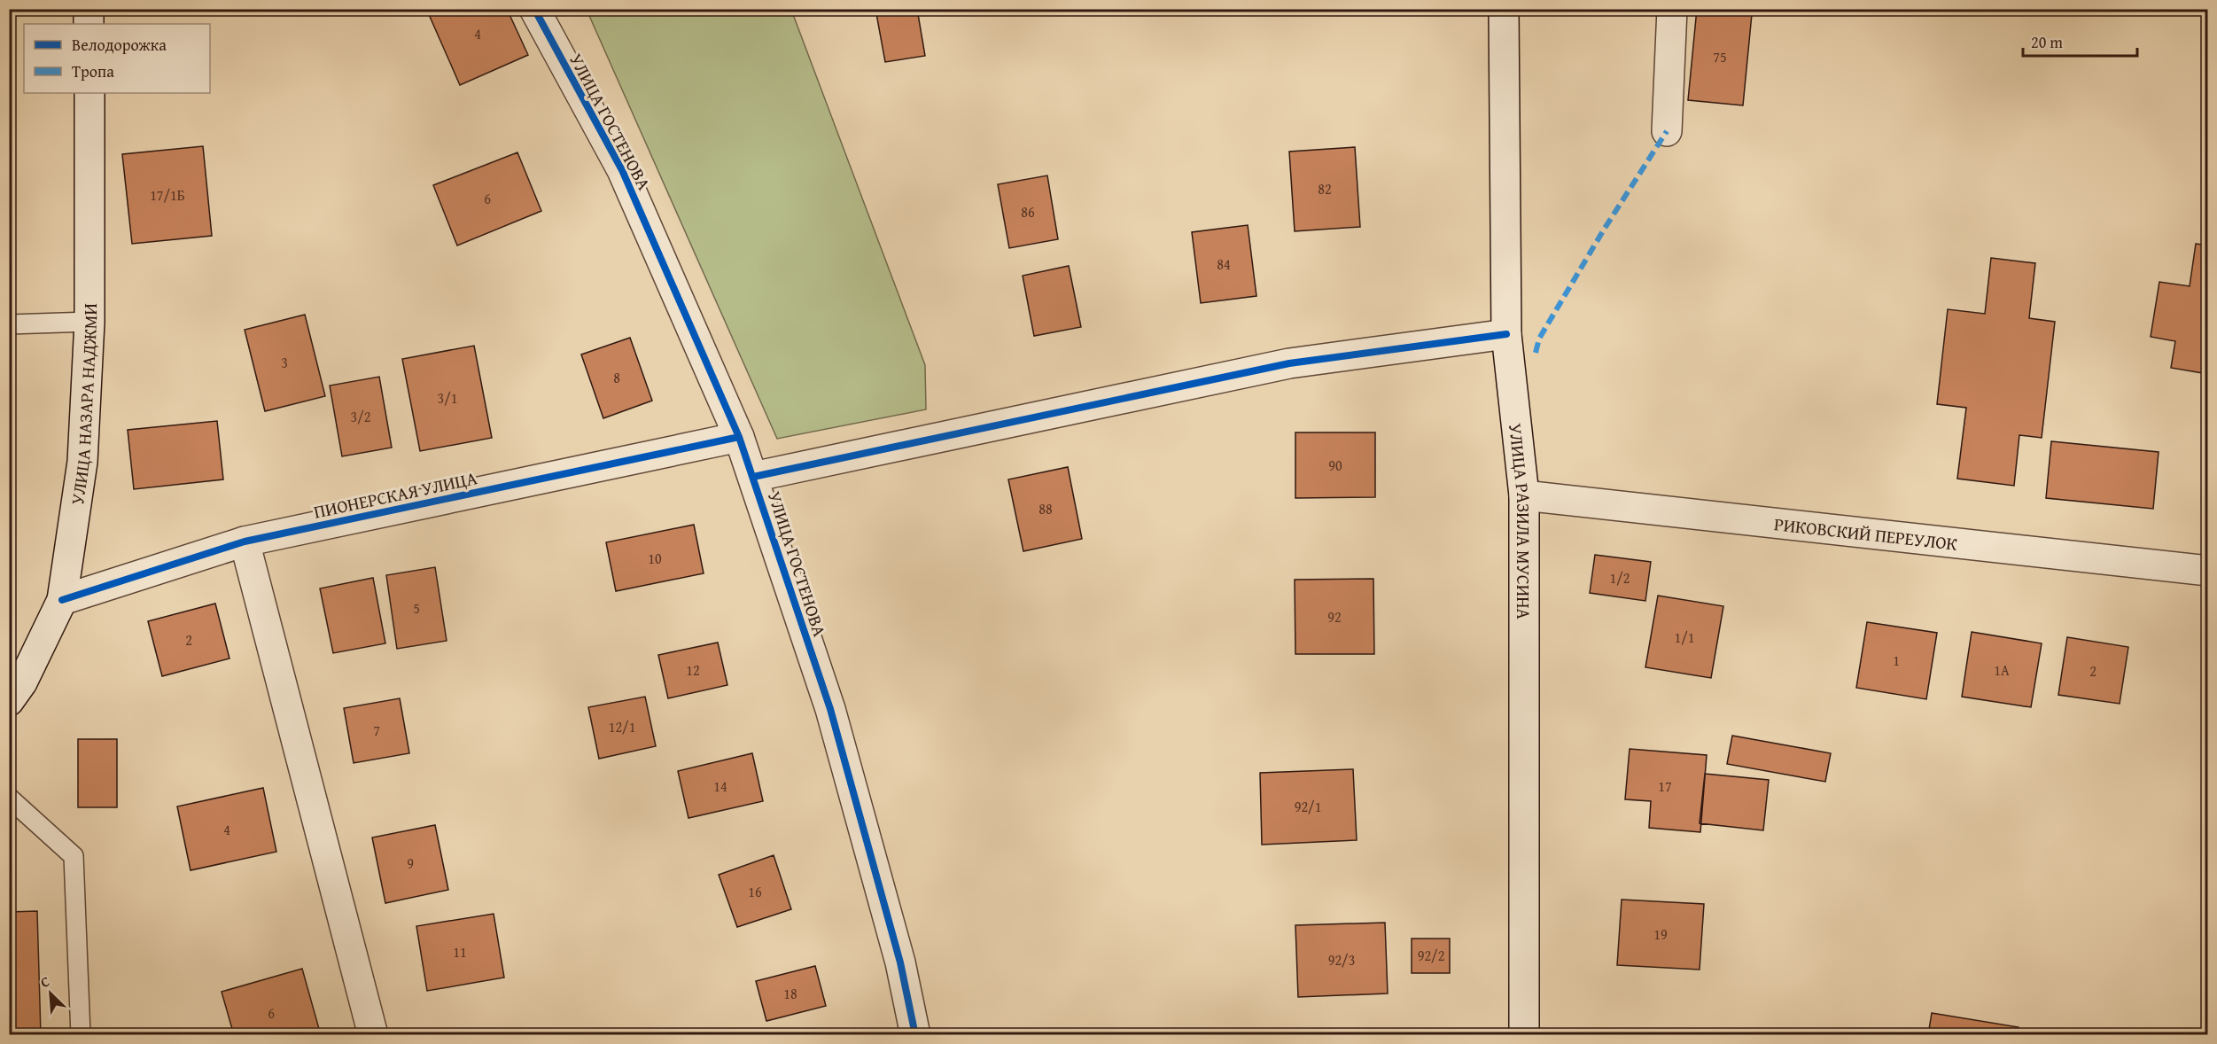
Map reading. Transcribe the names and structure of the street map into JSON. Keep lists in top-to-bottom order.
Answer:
{
  "streets": {
    "street": [
      "УЛИЦА ГОСТЕНОВА",
      "УЛИЦА НАЗАРА НАДЖМИ",
      "ПИОНЕРСКАЯ УЛИЦА",
      "УЛИЦА РАЗИЛА МУСИНА",
      "РИКОВСКИЙ ПЕРЕУЛОК"
    ]
  },
  "crossings": [
    ["УЛИЦА ГОСТЕНОВА", "ПИОНЕРСКАЯ УЛИЦА"],
    ["УЛИЦА НАЗАРА НАДЖМИ", "ПИОНЕРСКАЯ УЛИЦА"],
    ["УЛИЦА РАЗИЛА МУСИНА", "РИКОВСКИЙ ПЕРЕУЛОК"]
  ],
  "house_numbers": [
    "4",
    "75",
    "82",
    "17/1Б",
    "6",
    "86",
    "84",
    "3",
    "8",
    "3/1",
    "3/2",
    "90",
    "88",
    "10",
    "1/2",
    "5",
    "92",
    "1/1",
    "2",
    "1",
    "12",
    "1А",
    "2",
    "12/1",
    "7",
    "14",
    "17",
    "92/1",
    "4",
    "9",
    "16",
    "19",
    "11",
    "92/2",
    "92/3",
    "18",
    "6"
  ],
  "legend": ["Велодорожка", "Тропа"],
  "scale_bar": "20 m",
  "north": "top left"
}
